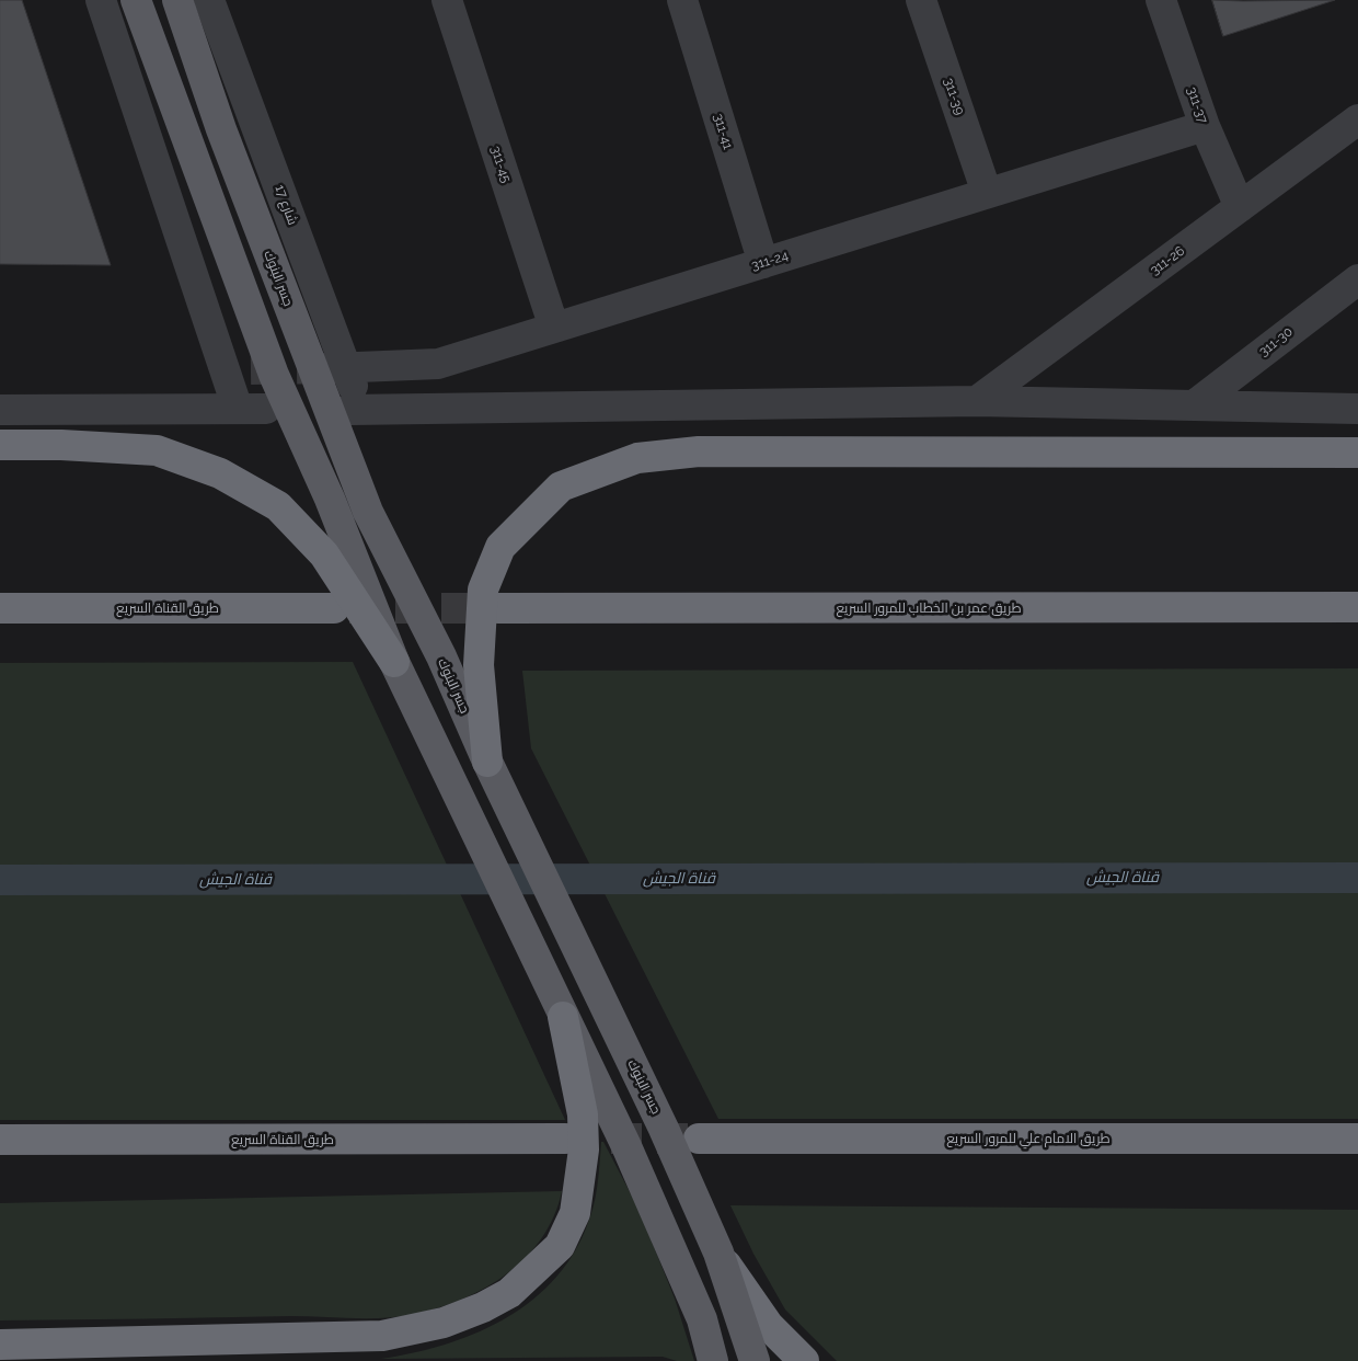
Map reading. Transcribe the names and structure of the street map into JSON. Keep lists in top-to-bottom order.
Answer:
{
  "streets": {
    "highway": ["طريق القناة السريع", "طريق عمر بن الخطاب للمرور السريع", "طريق الامام علي للمرور السريع"],
    "main road": ["جسر البنوك"],
    "street": [
      "311-39",
      "311-37",
      "311-41",
      "311-45",
      "شارع 17",
      "311-24",
      "311-26",
      "311-30"
    ]
  },
  "crossings": [
    ["311-39", "311-24"],
    ["311-37", "311-24"],
    ["311-37", "311-26"],
    ["311-41", "311-24"],
    ["311-45", "311-24"],
    ["شارع 17", "311-24"],
    ["شارع 17", "311-26"]
  ],
  "water": ["قناة الجيش"]
}
